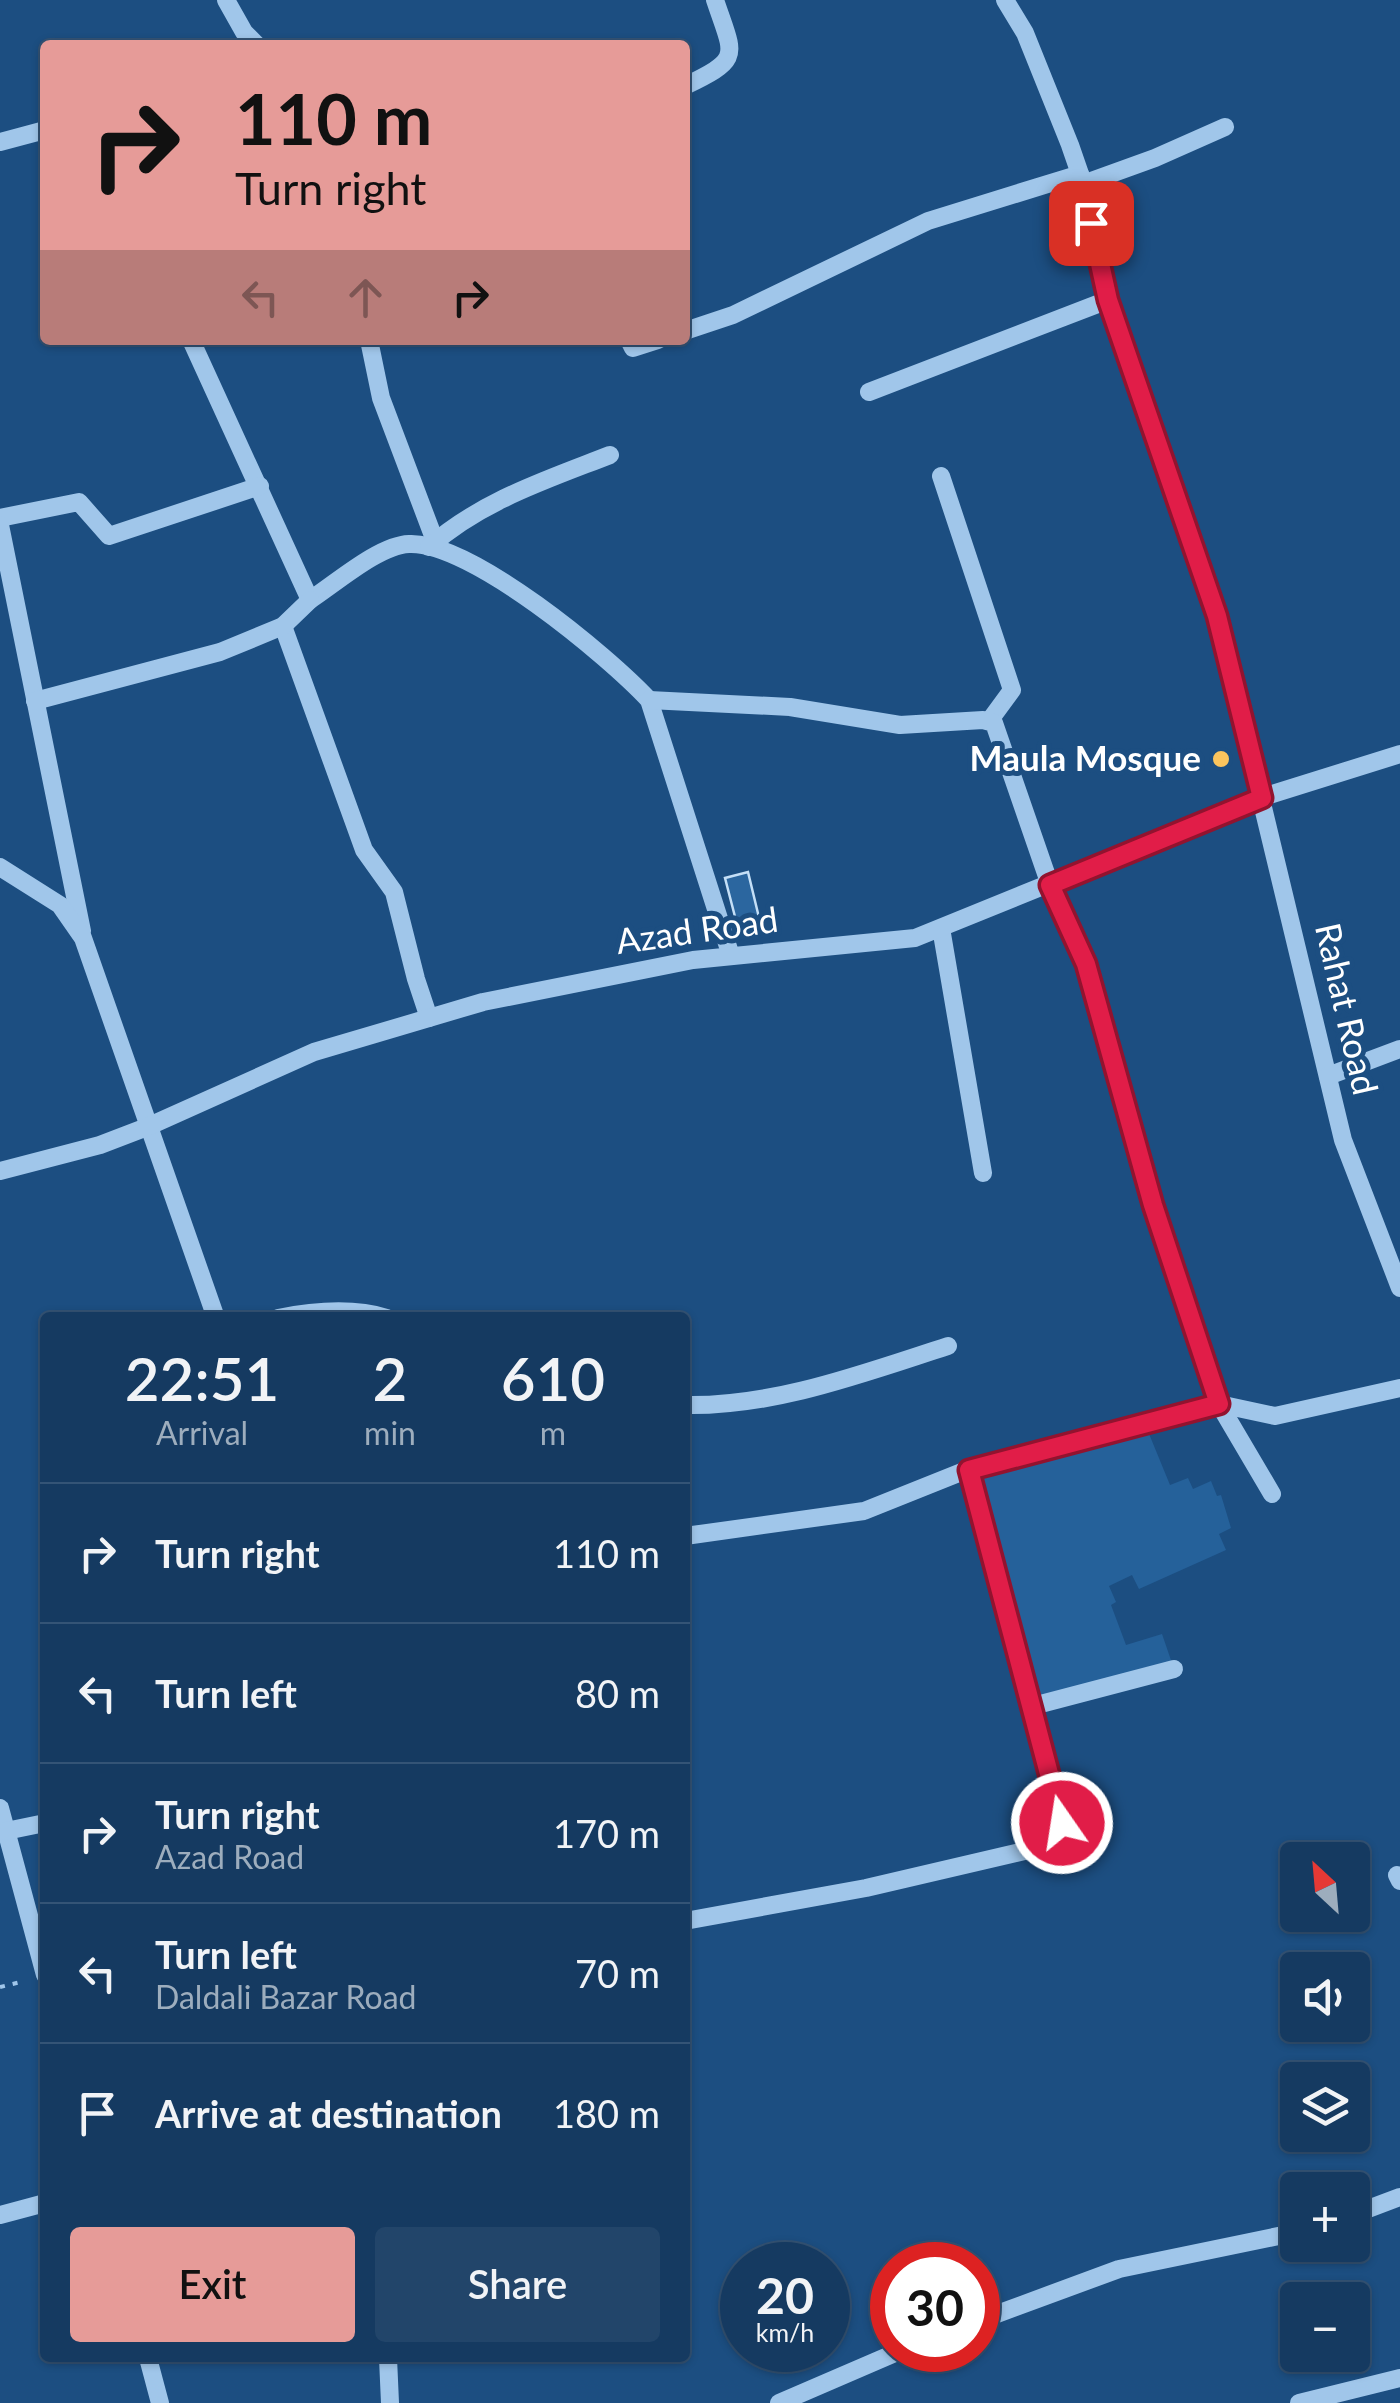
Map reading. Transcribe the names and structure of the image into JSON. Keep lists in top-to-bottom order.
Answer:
{
  "streets": {
    "street": ["Azad Road", "Rahat Road"]
  },
  "crossings": [
    ["Azad Road", "Rahat Road"]
  ],
  "places": ["Maula Mosque"],
  "north": "top left",
  "page": {
    "turn": ["110 m", "Turn right"],
    "eta": [
      "22:51",
      "Arrival",
      "2",
      "min",
      "610",
      "m"
    ],
    "list": [
      {
        "name": "Turn right",
        "value": "110 m"
      },
      {
        "name": "Turn left",
        "value": "80 m"
      },
      {
        "name": "Turn right",
        "note": "Azad Road",
        "value": "170 m"
      },
      {
        "name": "Turn left",
        "note": "Daldali Bazar Road",
        "value": "70 m"
      },
      {
        "name": "Arrive at destination",
        "value": "180 m"
      }
    ],
    "map_buttons": ["+", "−"],
    "buttons": ["Exit", "Share"],
    "speed": "20 km/h",
    "limit": "30"
  }
}
